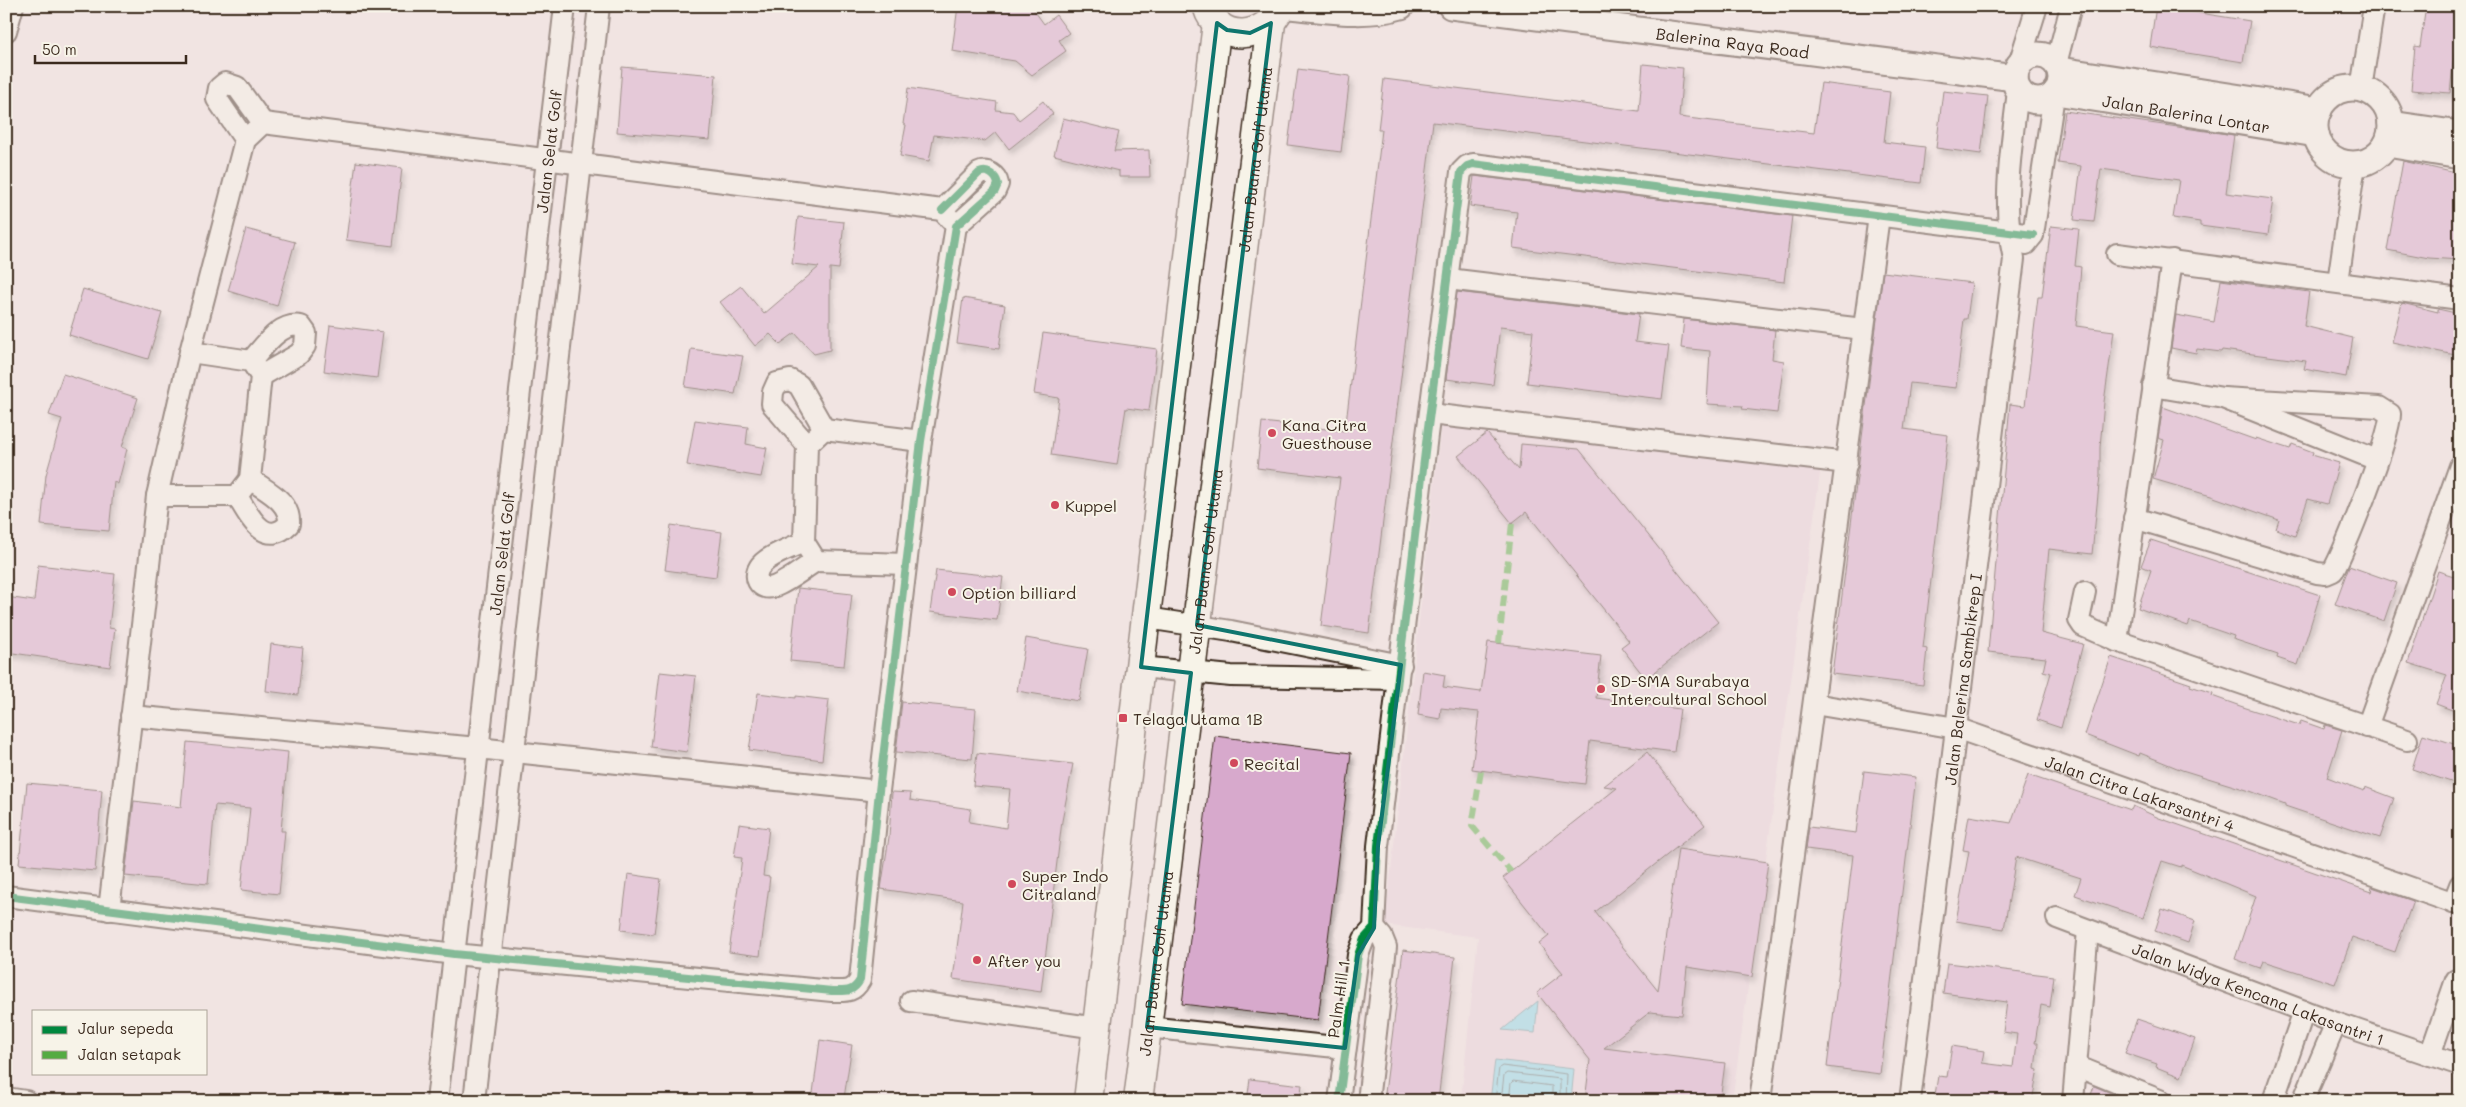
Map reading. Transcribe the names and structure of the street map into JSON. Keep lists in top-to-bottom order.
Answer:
{
  "streets": {
    "main road": ["Jalan Buana Golf Utama"],
    "street": [
      "Balerina Raya Road",
      "Jalan Balerina Lontar",
      "Jalan Selat Golf",
      "Jalan Balerina Sambikrep I",
      "Jalan Citra Lakarsantri 4",
      "Jalan Widya Kencana Lakasantri 1",
      "Palm Hill 1"
    ]
  },
  "crossings": [
    ["Balerina Raya Road", "Jalan Balerina Lontar"],
    ["Balerina Raya Road", "Jalan Balerina Sambikrep I"],
    ["Jalan Balerina Lontar", "Jalan Balerina Sambikrep I"],
    ["Jalan Buana Golf Utama", "Palm Hill 1"],
    ["Jalan Balerina Sambikrep I", "Jalan Citra Lakarsantri 4"]
  ],
  "places": {
    "other": [
      "Kana Citra Guesthouse",
      "Kuppel",
      "Option billiard",
      "SD-SMA Surabaya Intercultural School",
      "Recital",
      "Super Indo Citraland",
      "After you"
    ],
    "transit": ["Telaga Utama 1B"]
  },
  "legend": ["Jalur sepeda", "Jalan setapak"],
  "scale_bar": "50 m"
}
